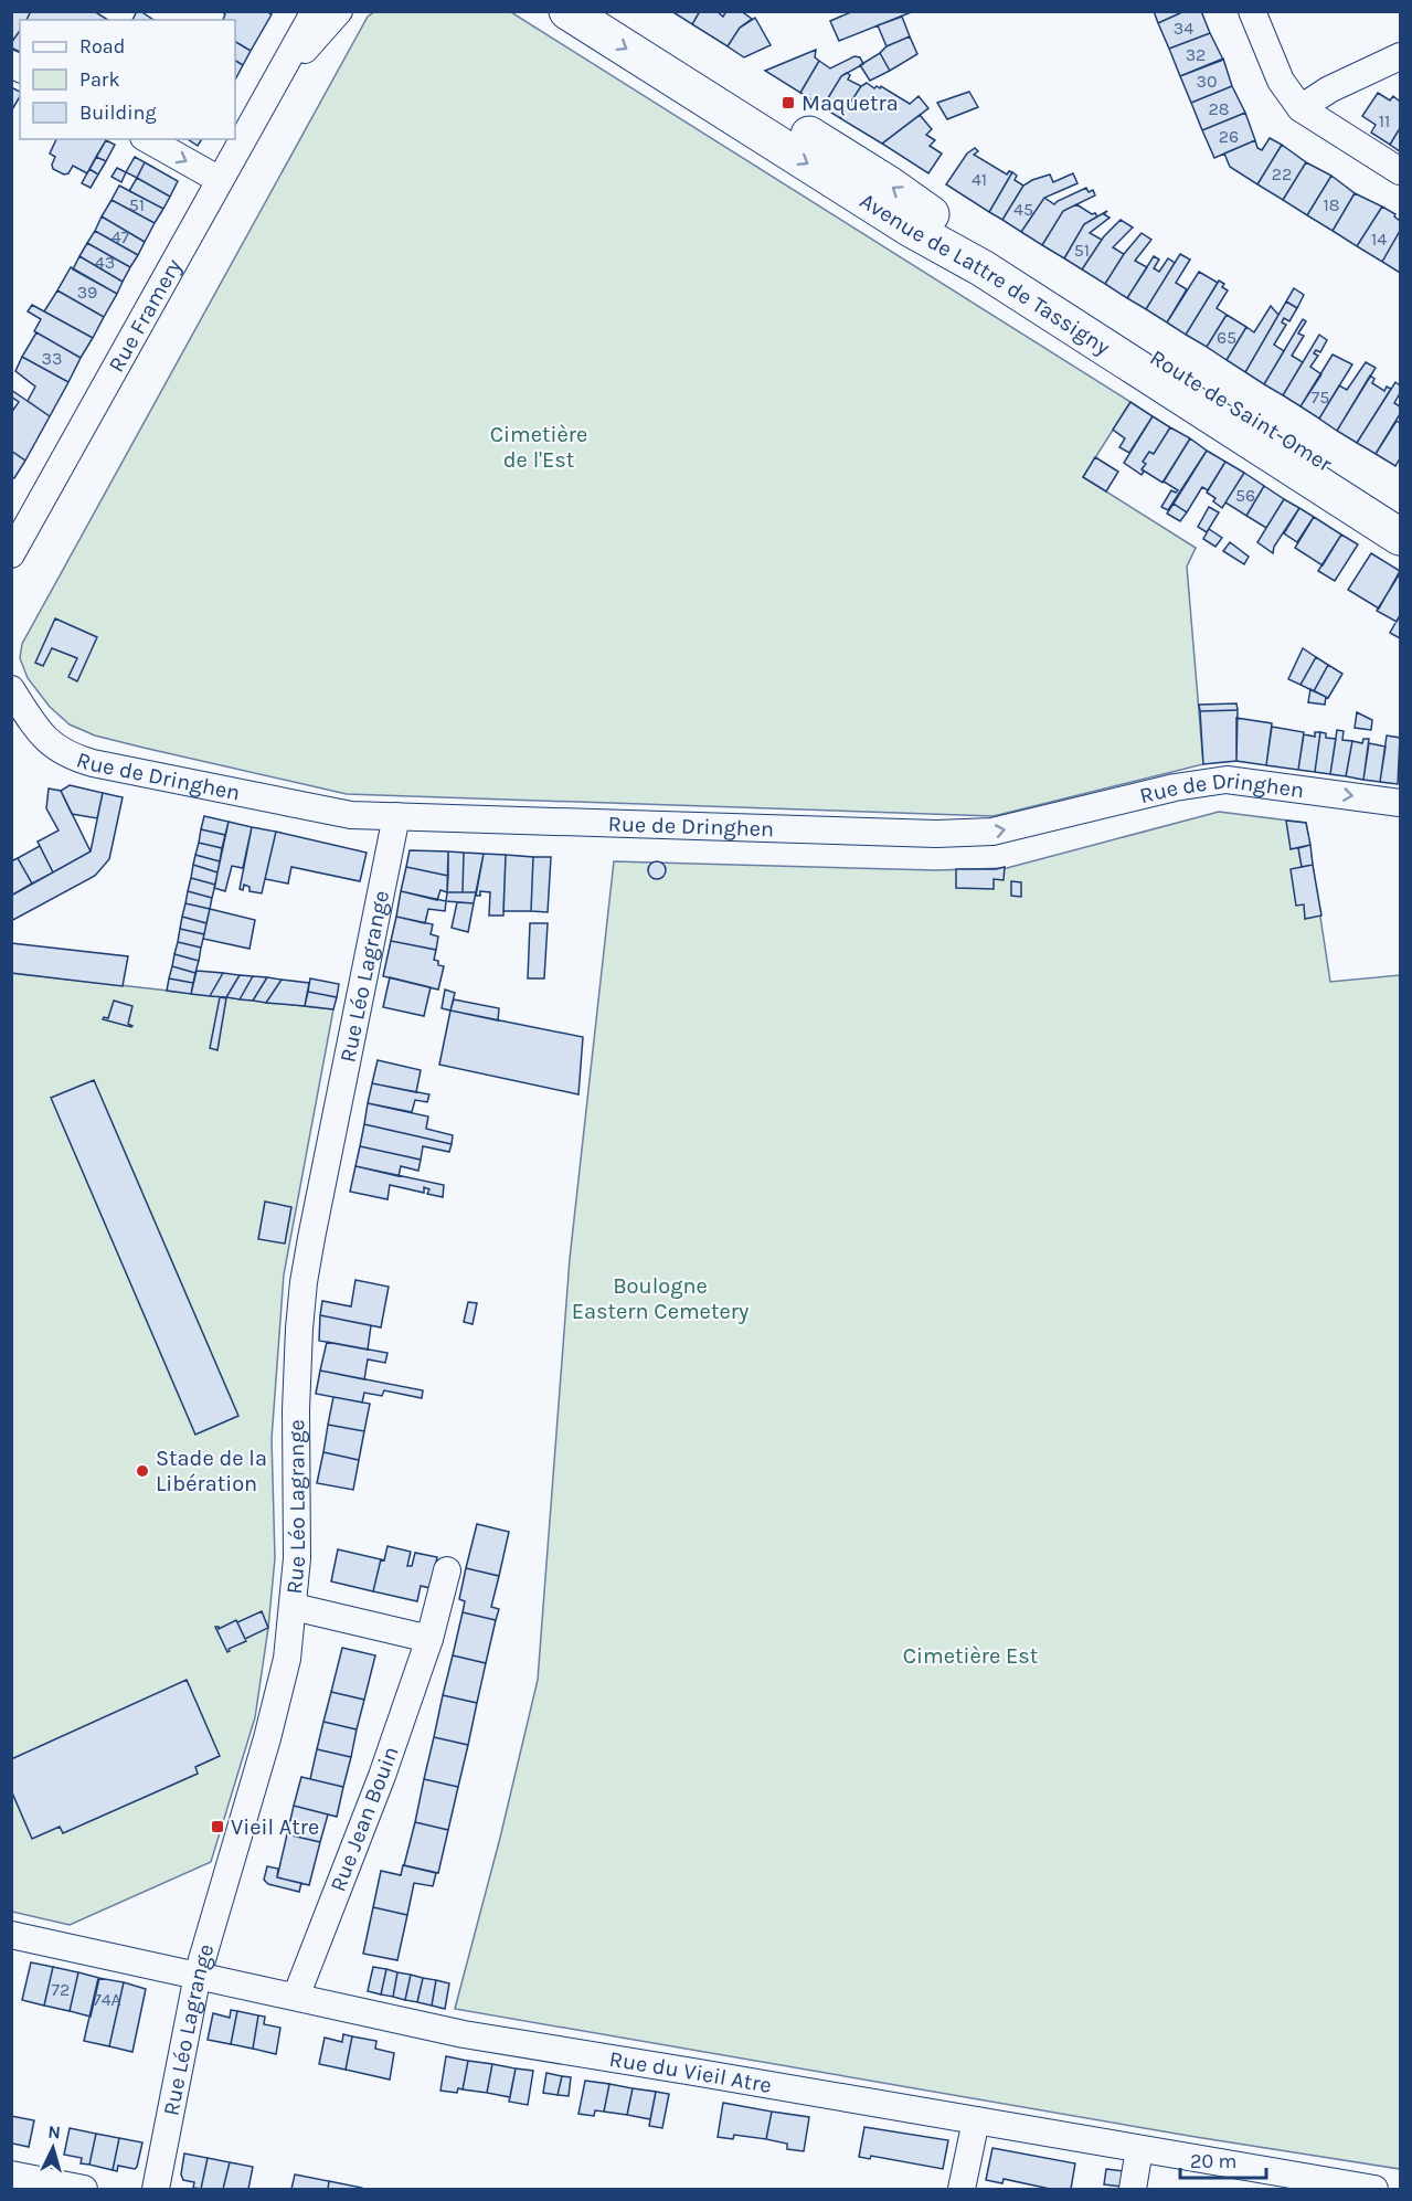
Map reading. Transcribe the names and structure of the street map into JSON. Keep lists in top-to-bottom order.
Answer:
{
  "streets": {
    "main road": ["Avenue de Lattre de Tassigny", "Route de Saint-Omer"],
    "street": [
      "Rue Framery",
      "Rue de Dringhen",
      "Rue Léo Lagrange",
      "Rue Jean Bouin",
      "Rue du Vieil Atre"
    ]
  },
  "crossings": [
    ["Rue de Dringhen", "Rue Léo Lagrange"],
    ["Rue Léo Lagrange", "Rue du Vieil Atre"],
    ["Rue Jean Bouin", "Rue du Vieil Atre"]
  ],
  "one_way": ["Avenue de Lattre de Tassigny", "Route de Saint-Omer", "Rue de Dringhen"],
  "parks": ["Cimetière de l'Est", "Boulogne Eastern Cemetery", "Cimetière Est"],
  "places": {
    "transit": ["Maquetra", "Vieil Atre"],
    "other": ["Stade de la Libération"]
  },
  "house_numbers": [
    "34",
    "32",
    "30",
    "28",
    "11",
    "26",
    "22",
    "41",
    "51",
    "18",
    "45",
    "47",
    "14",
    "51",
    "43",
    "39",
    "65",
    "33",
    "75",
    "56",
    "72",
    "74A"
  ],
  "legend": ["Road", "Park", "Building"],
  "scale_bar": "20 m",
  "north": "top"
}
